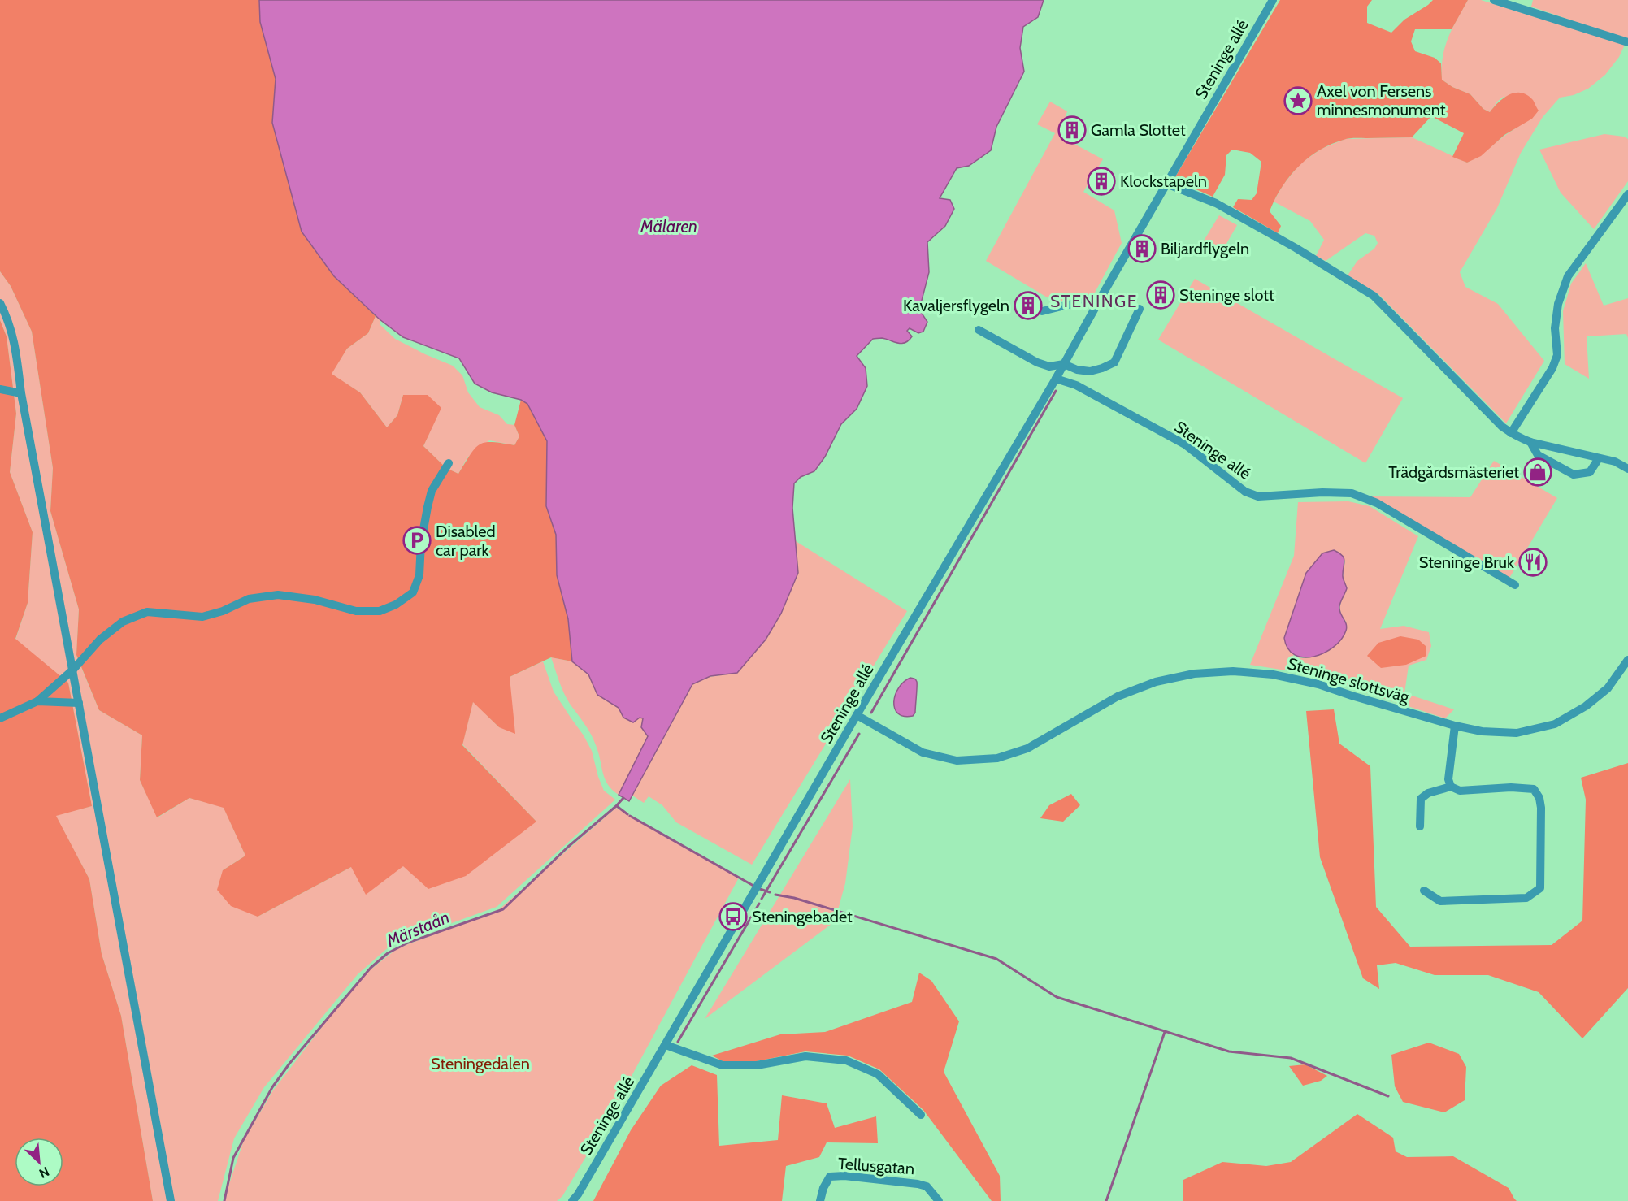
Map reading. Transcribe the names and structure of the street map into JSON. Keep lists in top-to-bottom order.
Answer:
{
  "streets": {
    "street": ["Steninge allé", "Steninge slottsväg", "Tellusgatan"]
  },
  "crossings": [
    ["Steninge allé", "Steninge slottsväg"]
  ],
  "districts": ["STENINGE"],
  "water": ["Mälaren", "Märstaån"],
  "parks": ["Steningedalen"],
  "places": {
    "place": ["Axel von Fersens minnesmonument"],
    "building": [
      "Gamla Slottet",
      "Klockstapeln",
      "Biljardflygeln",
      "Steninge slott",
      "Kavaljersflygeln"
    ],
    "shop": ["Trädgårdsmästeriet"],
    "parking": ["Disabled car park"],
    "restaurant": ["Steninge Bruk"],
    "bus stop": ["Steningebadet"]
  },
  "north": "bottom right"
}
